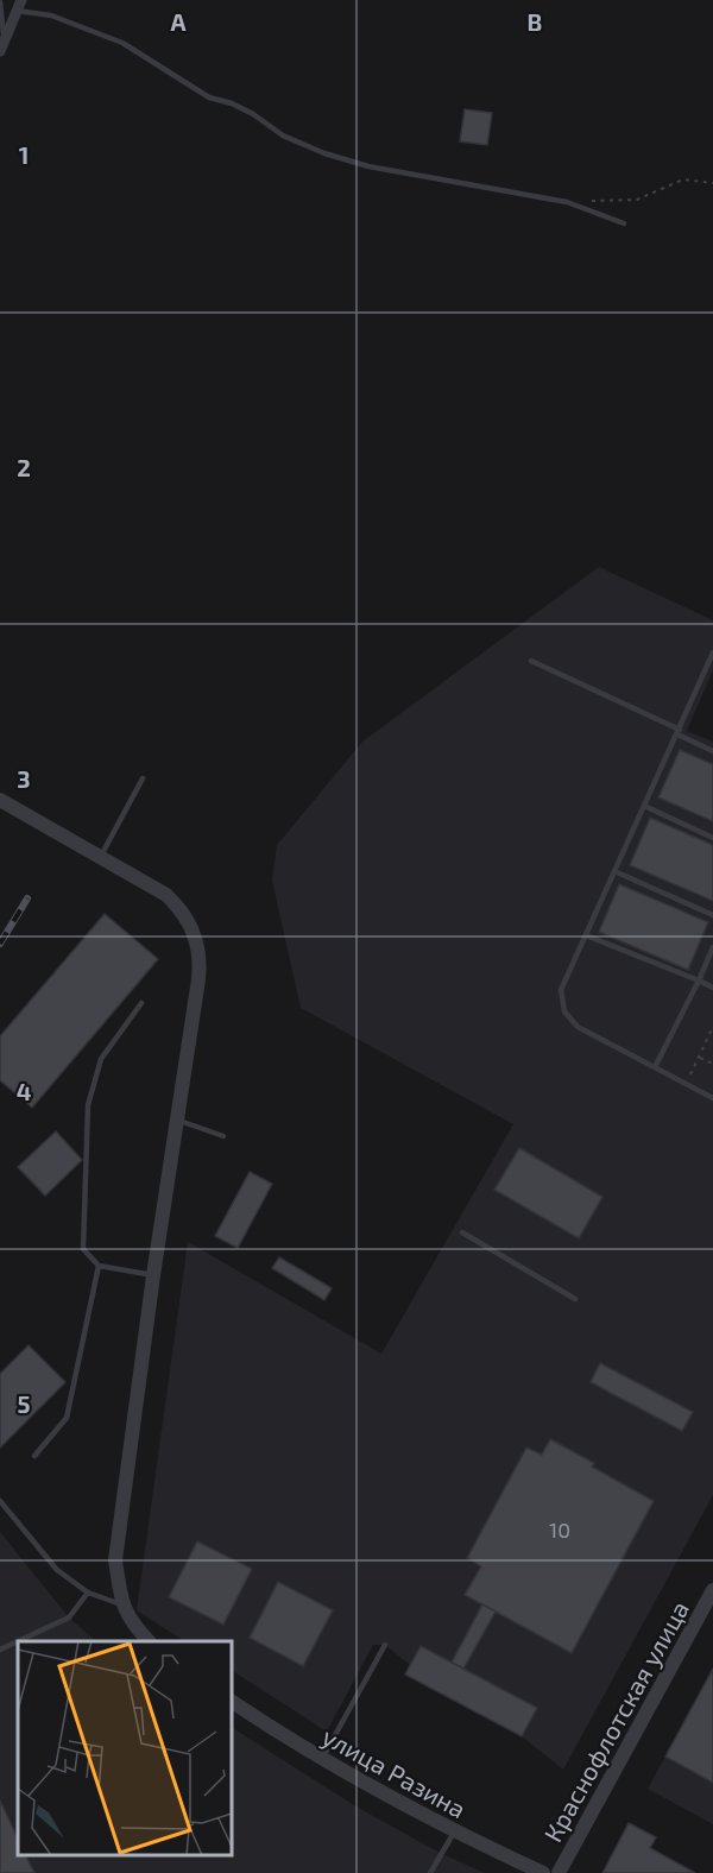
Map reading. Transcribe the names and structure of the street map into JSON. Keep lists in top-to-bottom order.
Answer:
{
  "streets": {
    "street": ["Краснофлотская улица", "улица Разина"]
  },
  "house_numbers": ["10"],
  "grid": {
    "columns": ["A", "B"],
    "rows": [
      "1",
      "2",
      "3",
      "4",
      "5"
    ]
  }
}
